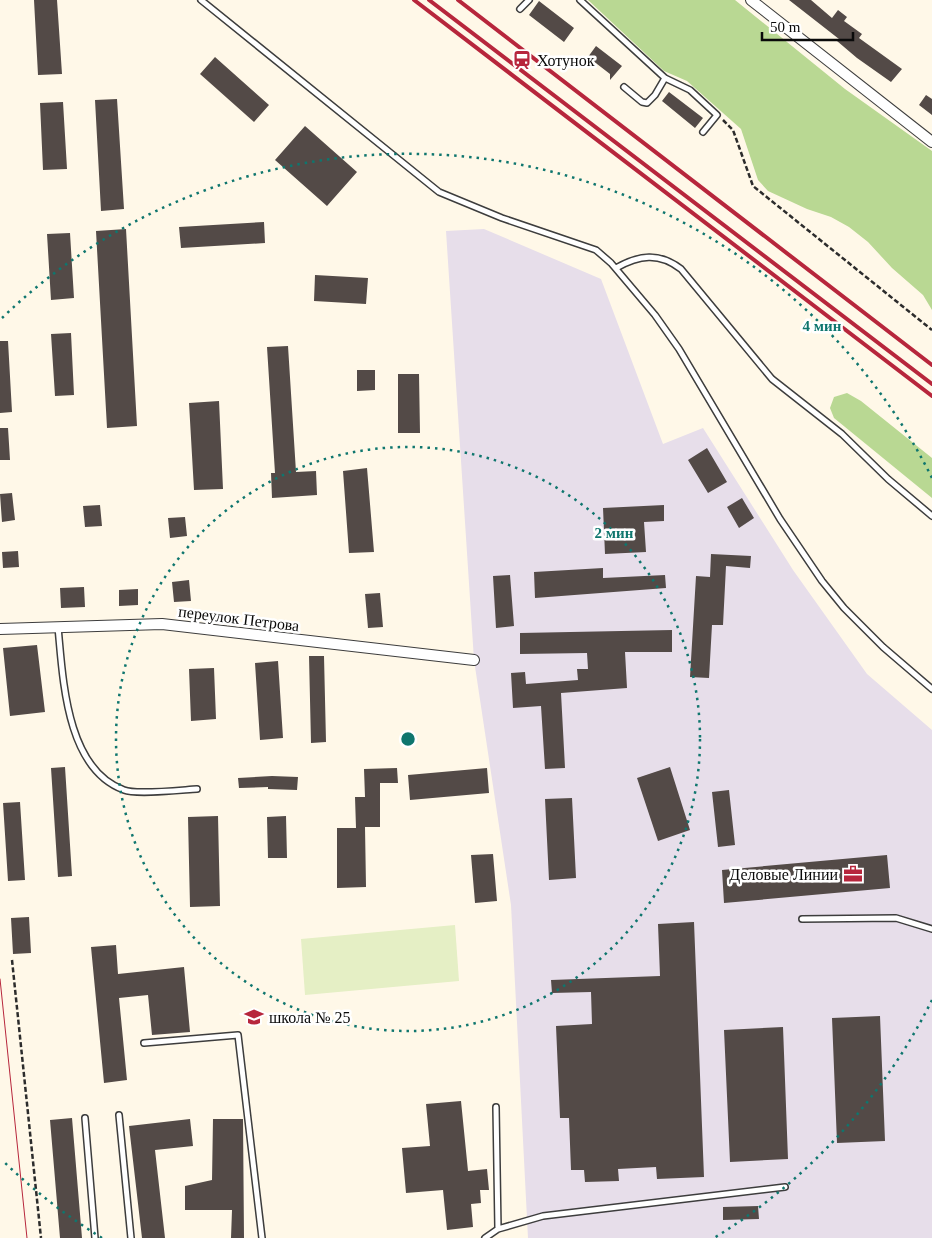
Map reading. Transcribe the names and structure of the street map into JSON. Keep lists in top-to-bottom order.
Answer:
{
  "streets": {
    "street": ["переулок Петрова"]
  },
  "places": {
    "station": ["Хотунок"],
    "office": ["Деловые Линии"],
    "school or university": ["школа № 25"]
  },
  "scale_bar": "50 m",
  "rings": ["4 мин", "2 мин"]
}
